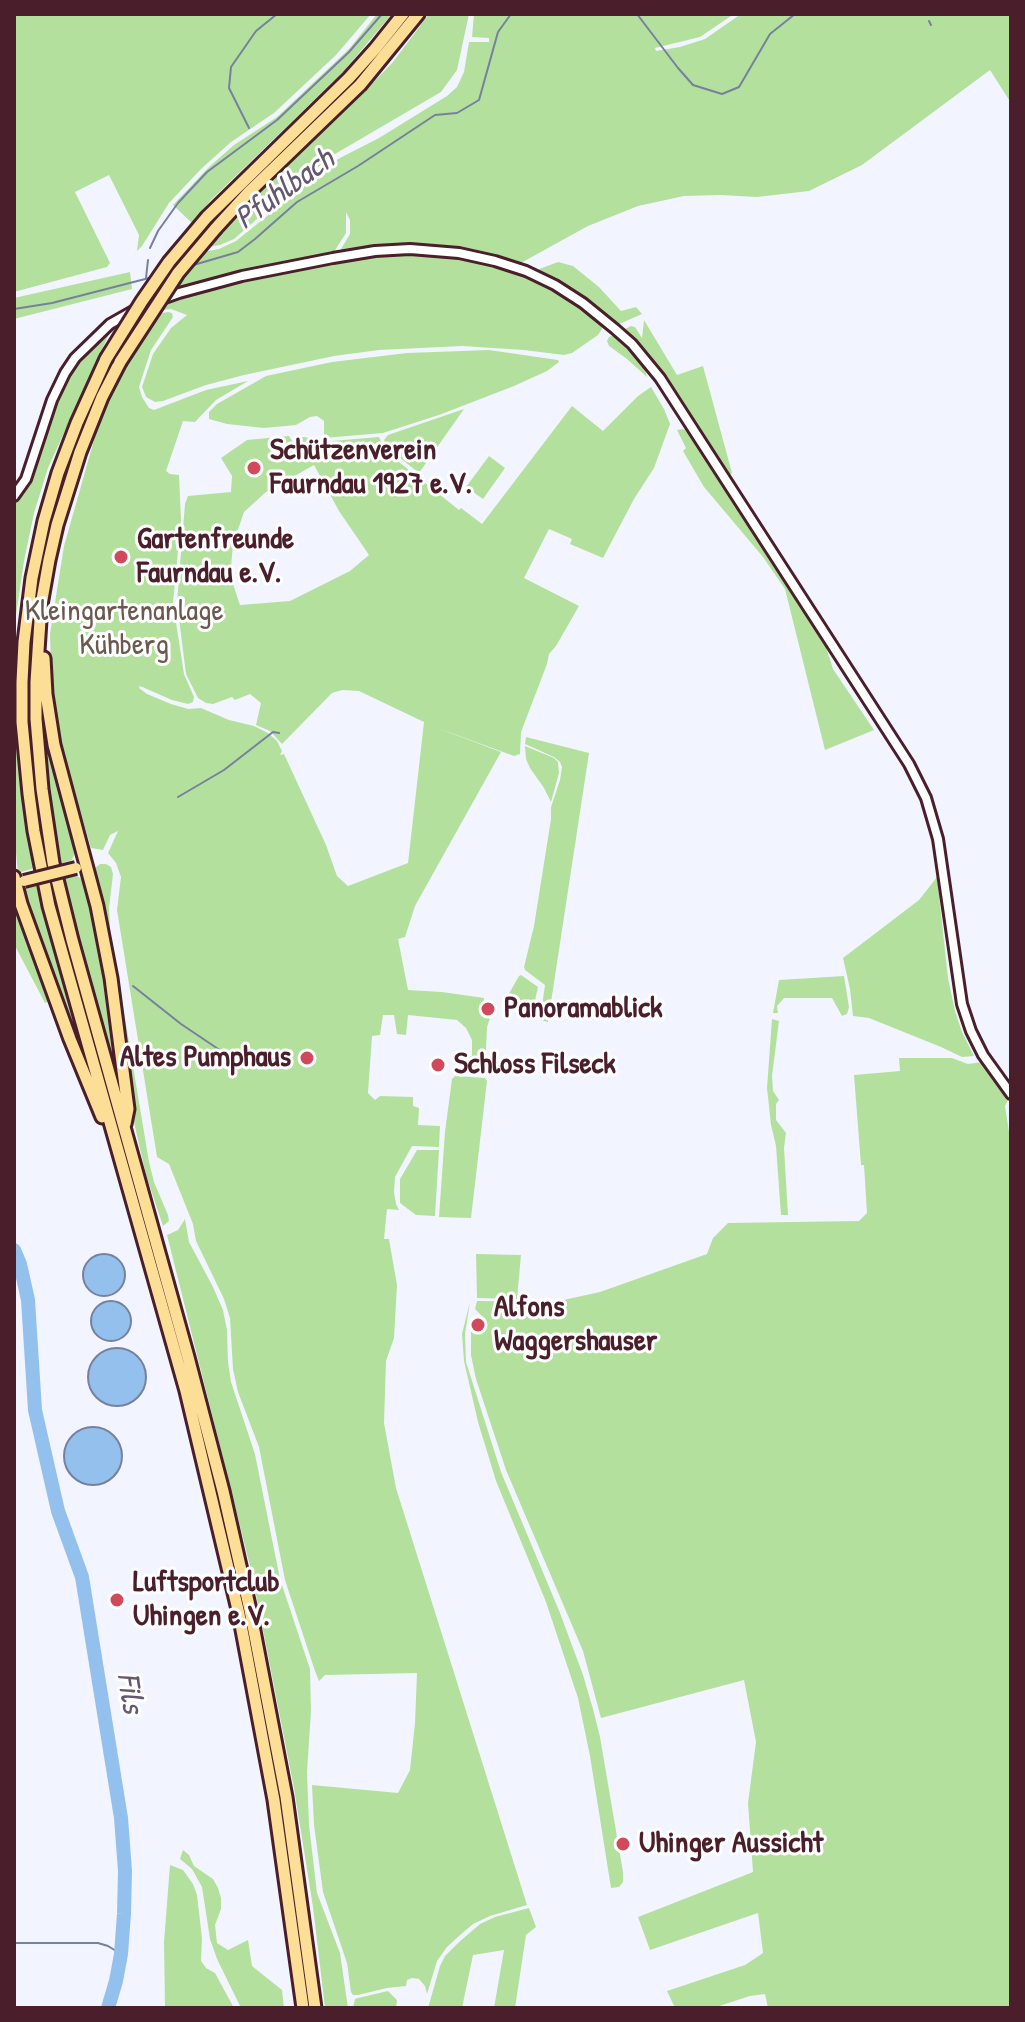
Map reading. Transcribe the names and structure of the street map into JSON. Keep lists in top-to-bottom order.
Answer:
{
  "water": ["Pfuhlbach", "Fils"],
  "parks": ["Kleingartenanlage Kühberg"],
  "places": [
    "Schützenverein Faurndau 1927 e.V.",
    "Gartenfreunde Faurndau e.V.",
    "Panoramablick",
    "Altes Pumphaus",
    "Schloss Filseck",
    "Alfons Waggershauser",
    "Luftsportclub Uhingen e.V.",
    "Uhinger Aussicht"
  ]
}
